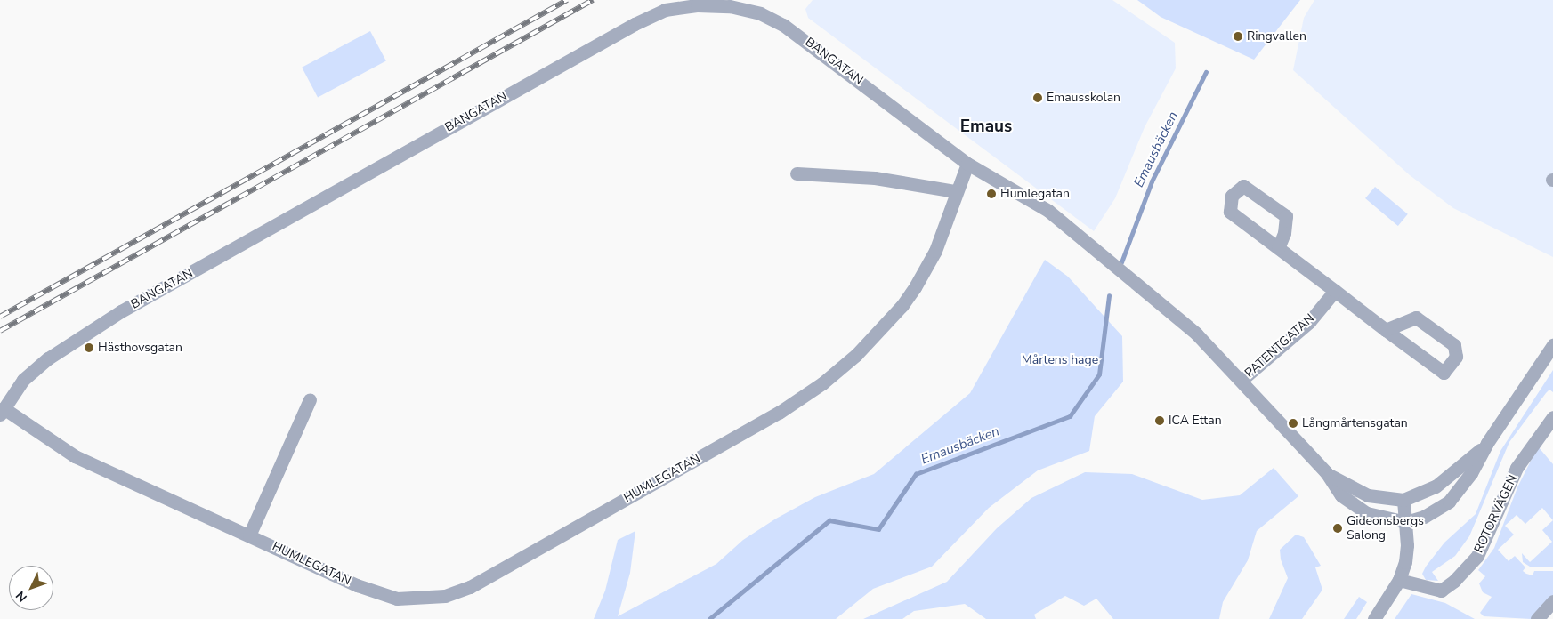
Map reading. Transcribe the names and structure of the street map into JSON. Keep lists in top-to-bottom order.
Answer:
{
  "streets": {
    "street": [
      "BANGATAN",
      "PATENTGATAN",
      "HUMLEGATAN",
      "ROTORVÄGEN"
    ]
  },
  "crossings": [
    ["BANGATAN", "HUMLEGATAN"]
  ],
  "districts": ["Emaus"],
  "water": ["Emausbäcken"],
  "parks": ["Mårtens hage"],
  "places": [
    "Ringvallen",
    "Emausskolan",
    "Humlegatan",
    "Hästhovsgatan",
    "ICA Ettan",
    "Långmårtensgatan",
    "Gideonsbergs Salong"
  ],
  "north": "bottom left"
}
